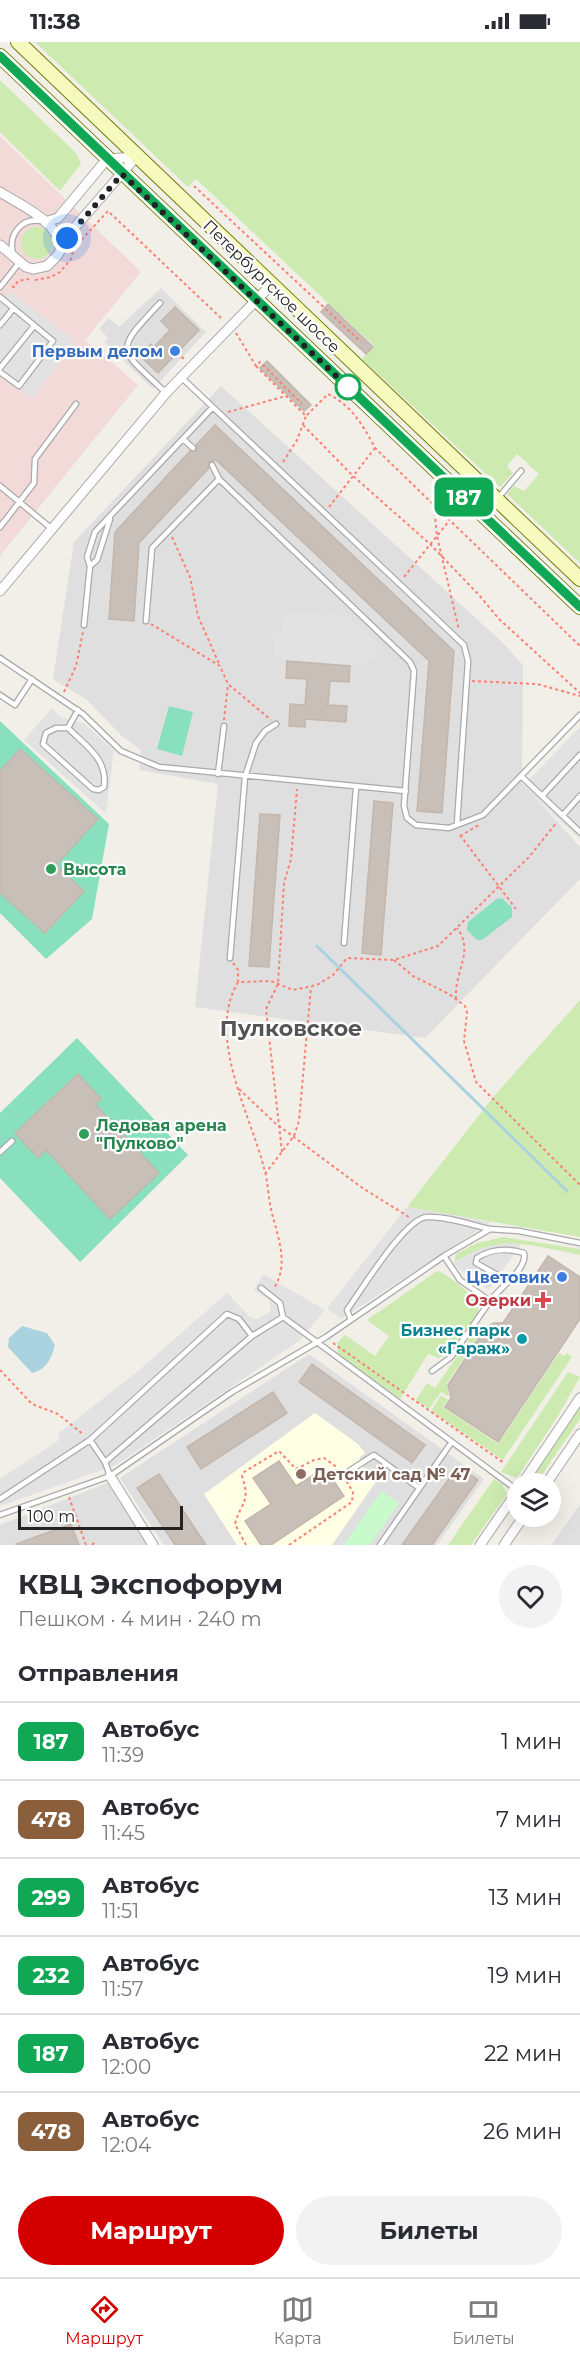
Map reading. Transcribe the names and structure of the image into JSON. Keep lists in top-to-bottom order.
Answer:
{
  "streets": {
    "main road": ["Петербургское шоссе"]
  },
  "districts": ["Пулковское"],
  "places": {
    "other": [
      "Первым делом",
      "Высота",
      "Ледовая арена \"Пулково\"",
      "Цветовик",
      "Бизнес парк «Гараж»",
      "Детский сад № 47"
    ],
    "health": ["Озерки"]
  },
  "lines": ["bus line 187"],
  "scale_bar": "100 m",
  "page": {
    "status": "11:38",
    "on_map": "187",
    "scale": "100 m",
    "heading": [
      ["КВЦ Экспофорум", "Пешком · 4 мин · 240 m"],
      "Отправления"
    ],
    "list": [
      {
        "mark": "187",
        "name": "Автобус",
        "note": "11:39",
        "value": "1 мин"
      },
      {
        "mark": "478",
        "name": "Автобус",
        "note": "11:45",
        "value": "7 мин"
      },
      {
        "mark": "299",
        "name": "Автобус",
        "note": "11:51",
        "value": "13 мин"
      },
      {
        "mark": "232",
        "name": "Автобус",
        "note": "11:57",
        "value": "19 мин"
      },
      {
        "mark": "187",
        "name": "Автобус",
        "note": "12:00",
        "value": "22 мин"
      },
      {
        "mark": "478",
        "name": "Автобус",
        "note": "12:04",
        "value": "26 мин"
      }
    ],
    "buttons": ["Маршрут", "Билеты"],
    "tabs": ["Маршрут", "Карта", "Билеты"]
  }
}
